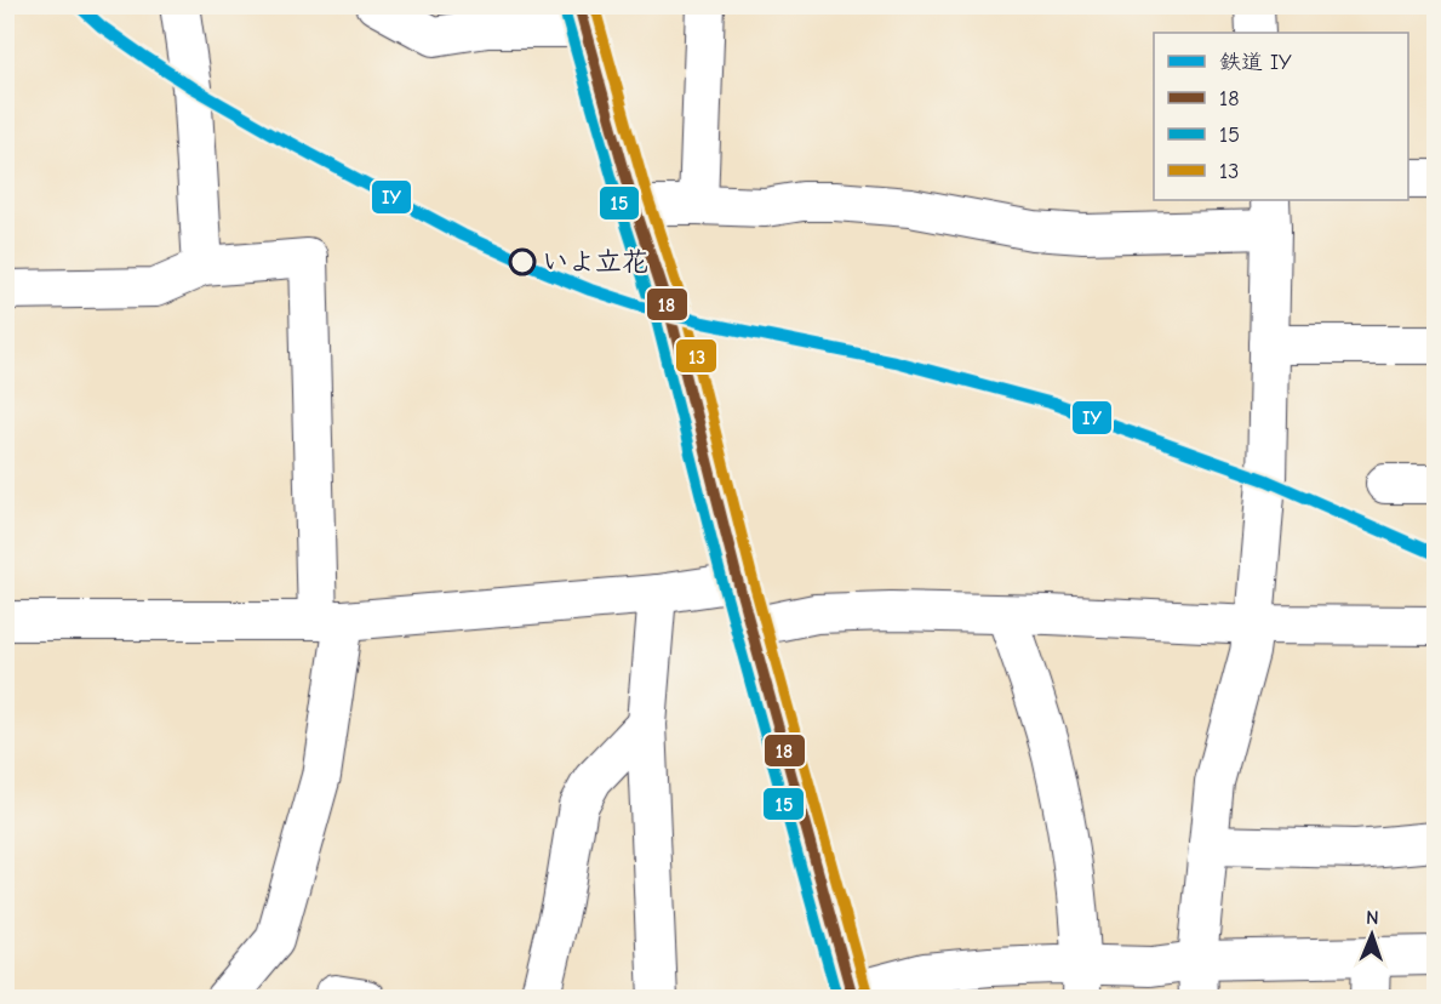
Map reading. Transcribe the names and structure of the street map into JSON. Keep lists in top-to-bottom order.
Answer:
{
  "places": ["いよ立花"],
  "lines": [
    "rail line IY",
    "transit line 18",
    "transit line 13",
    "transit line 15"
  ],
  "legend": [
    "鉄道 IY",
    "18",
    "15",
    "13"
  ],
  "north": "top"
}
